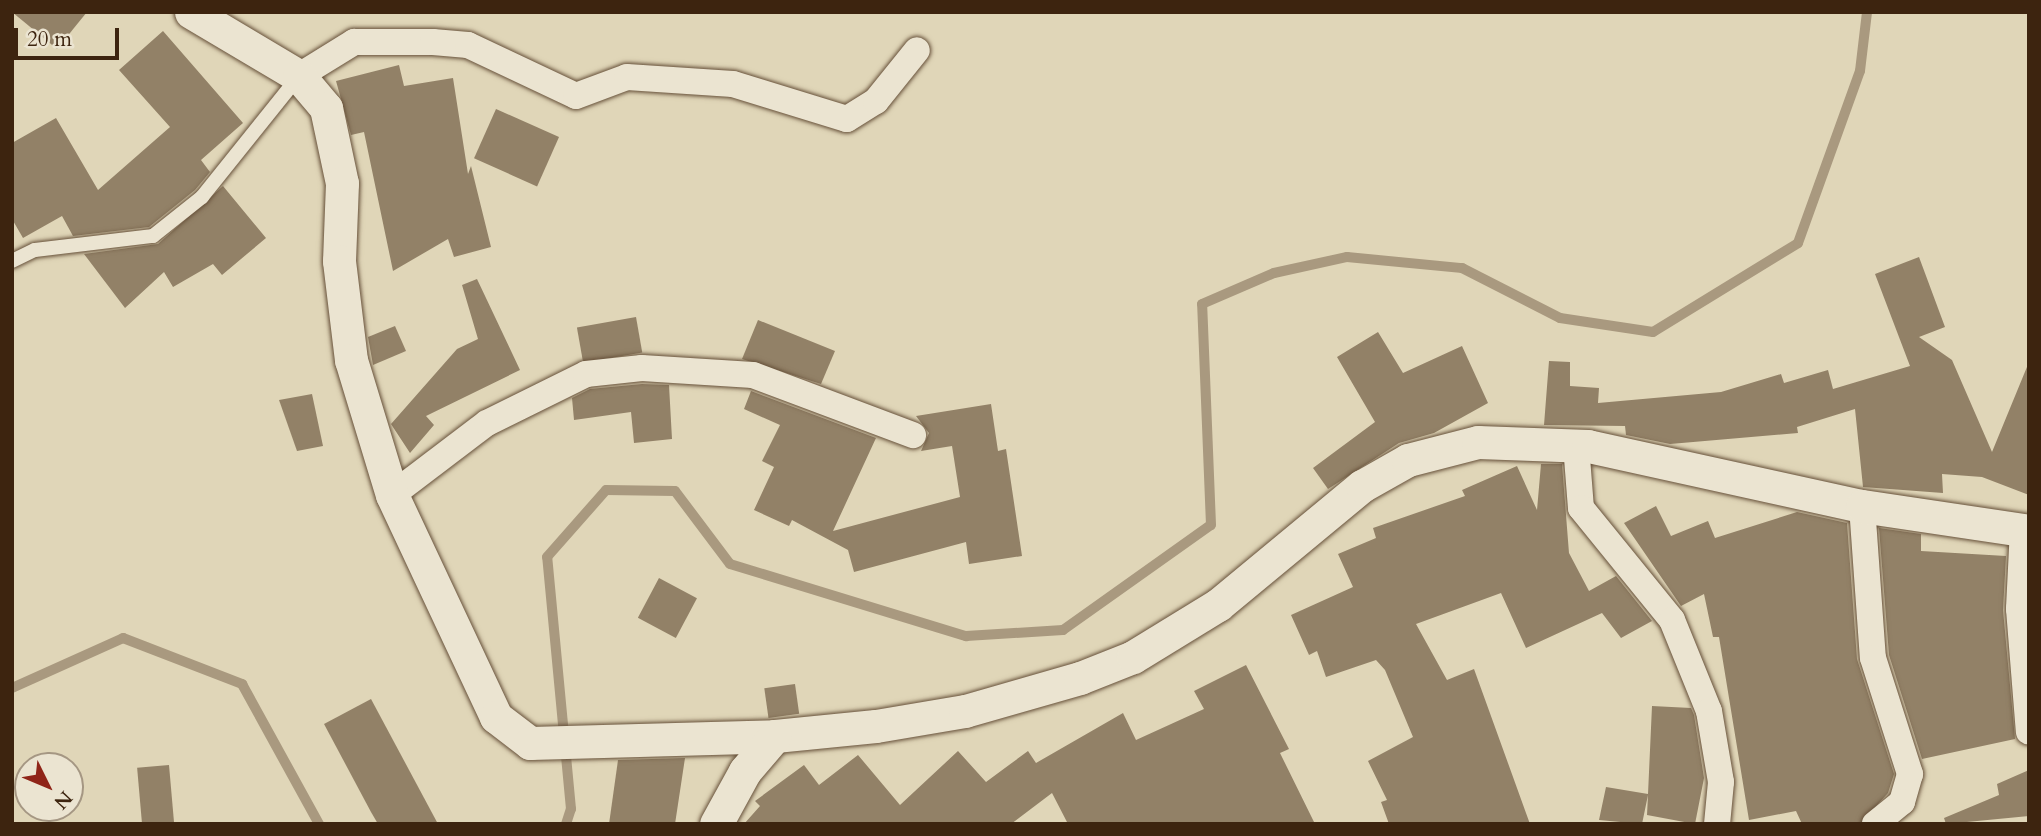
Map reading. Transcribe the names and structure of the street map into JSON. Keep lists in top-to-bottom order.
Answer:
{
  "scale_bar": "20 m",
  "north": "bottom right"
}
